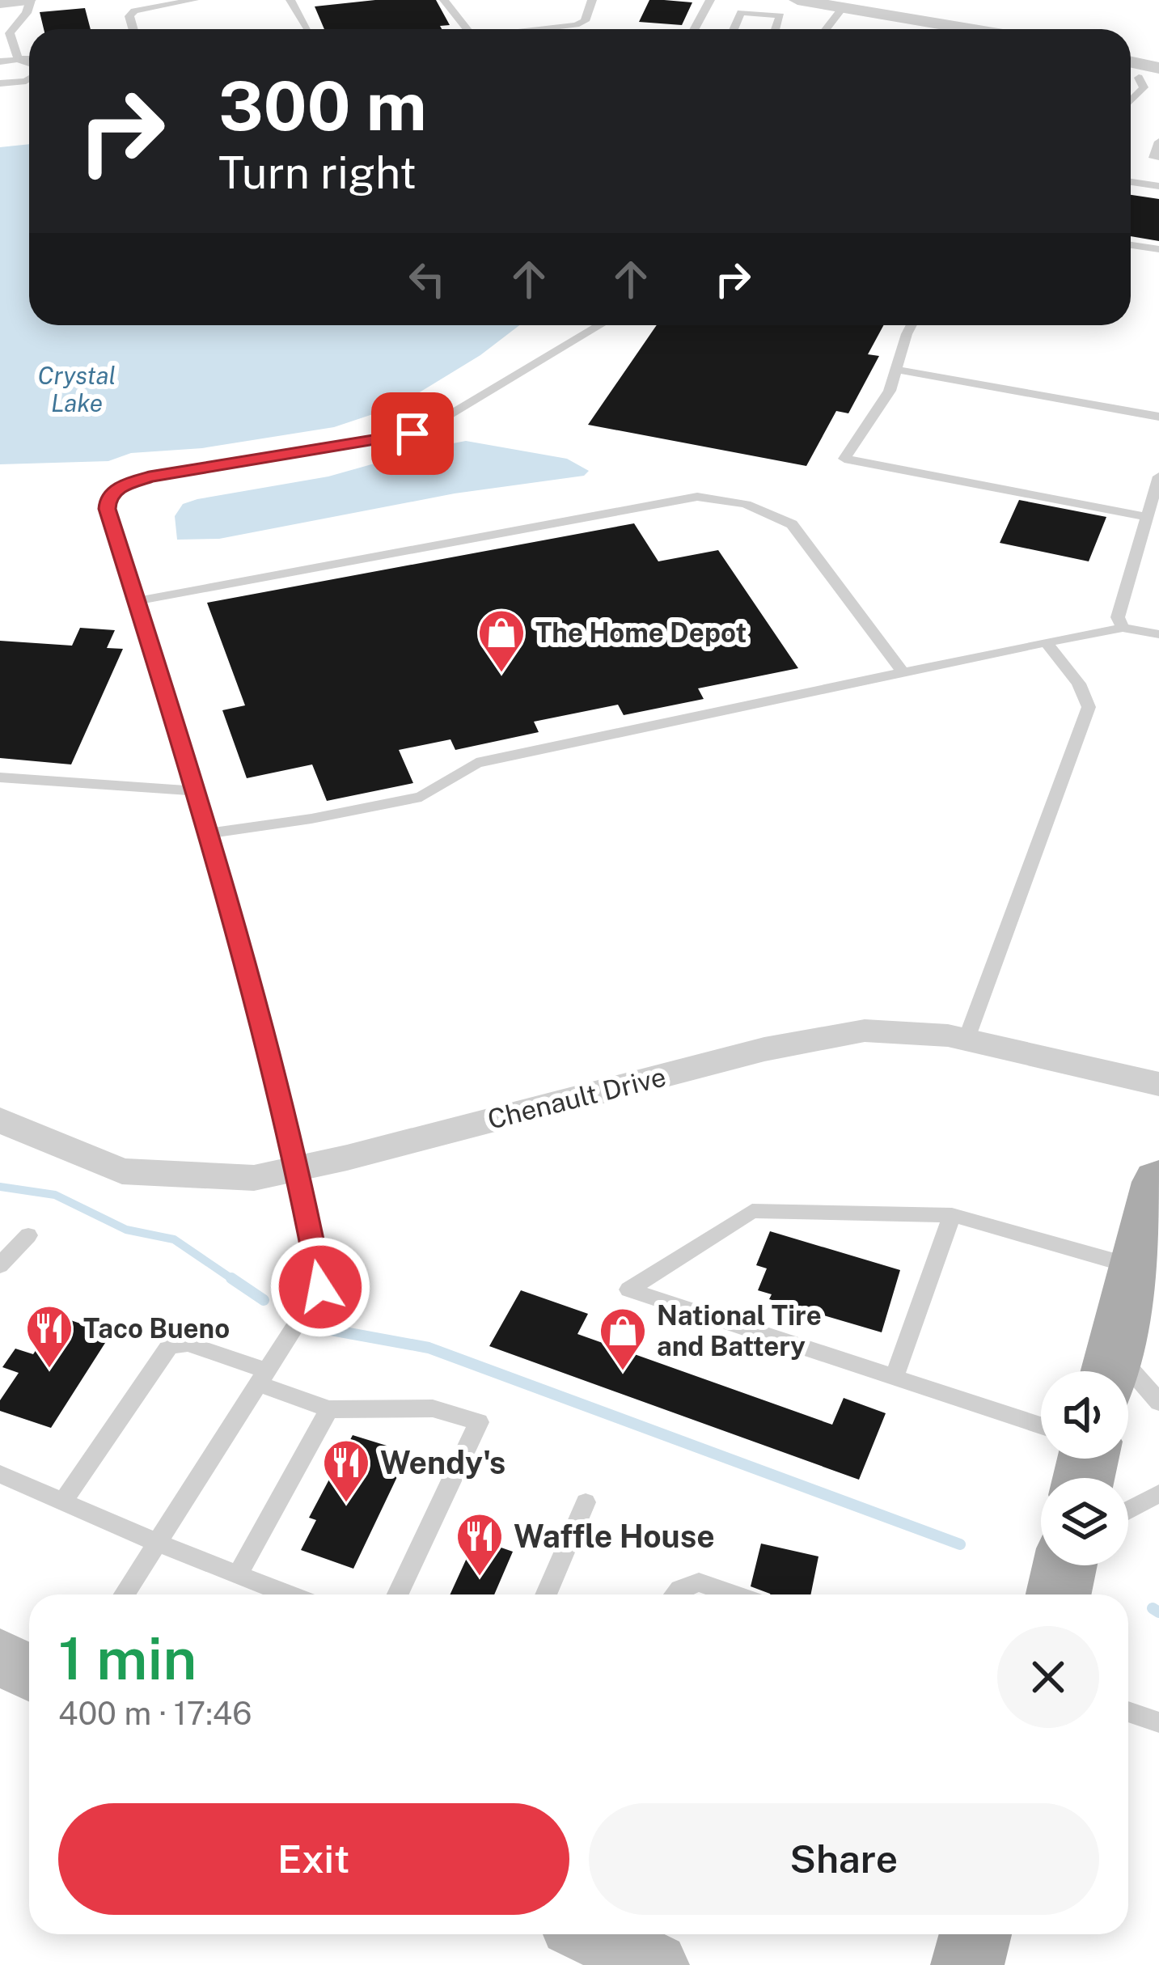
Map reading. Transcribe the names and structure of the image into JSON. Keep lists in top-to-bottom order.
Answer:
{
  "streets": {
    "street": ["Chenault Drive"]
  },
  "water": ["Crystal Lake"],
  "places": {
    "shop": ["The Home Depot", "National Tire and Battery"],
    "restaurant": ["Taco Bueno", "Wendy's", "Waffle House"]
  },
  "page": {
    "turn": ["300 m", "Turn right"],
    "heading": ["1 min", "400 m · 17:46"],
    "buttons": ["Exit", "Share"]
  }
}
